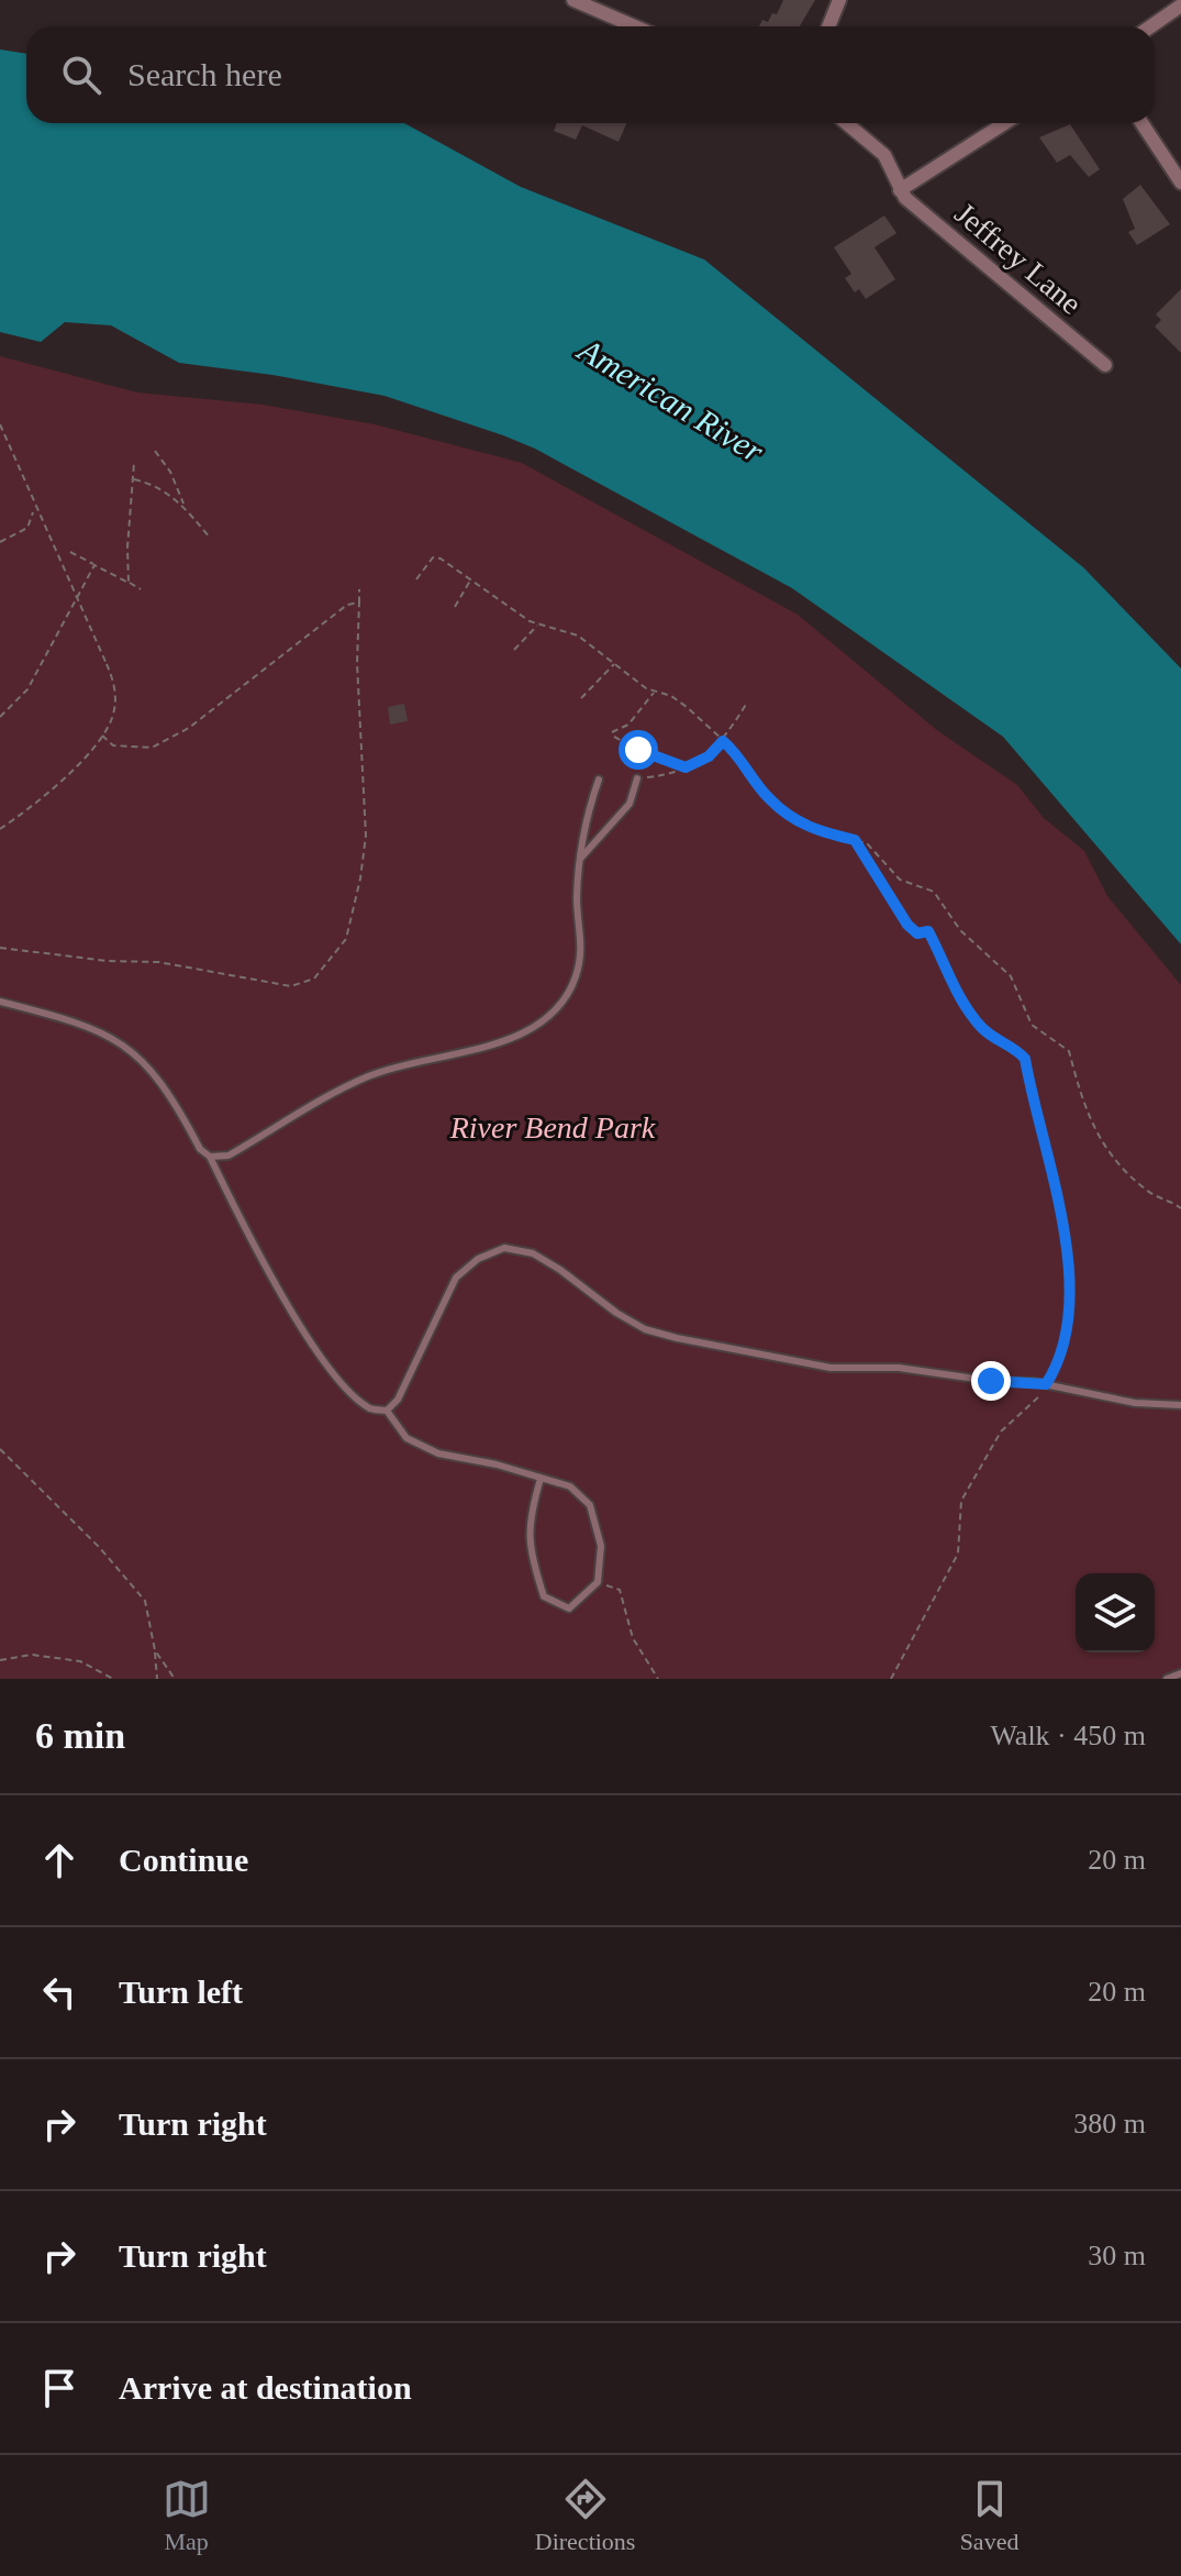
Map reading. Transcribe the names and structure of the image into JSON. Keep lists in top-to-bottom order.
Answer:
{
  "streets": {
    "street": ["Jeffrey Lane"]
  },
  "water": ["American River"],
  "parks": ["River Bend Park"],
  "page": {
    "search": "Search here",
    "heading": ["6 min", "Walk · 450 m"],
    "list": [
      ["Continue", "20 m"],
      ["Turn left", "20 m"],
      ["Turn right", "380 m"],
      ["Turn right", "30 m"],
      "Arrive at destination"
    ],
    "nav": ["Map", "Directions", "Saved"]
  }
}
